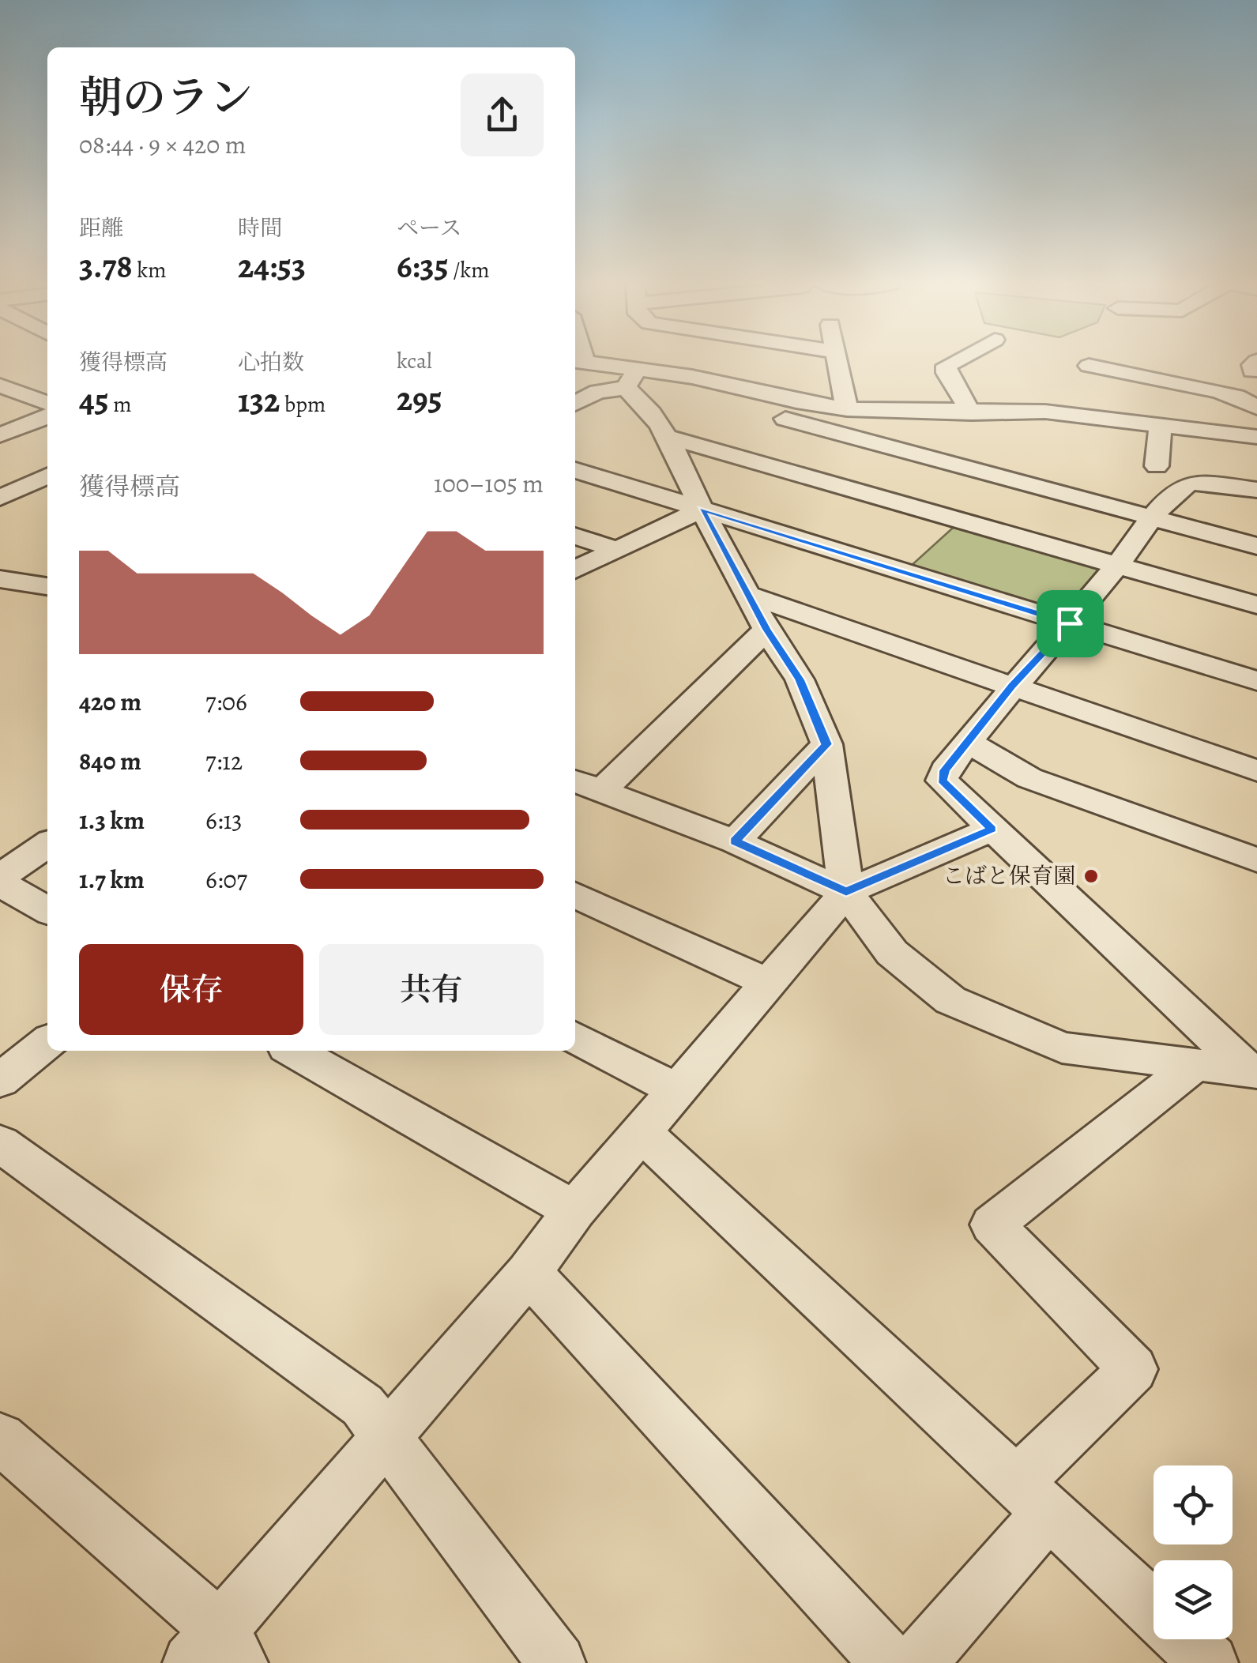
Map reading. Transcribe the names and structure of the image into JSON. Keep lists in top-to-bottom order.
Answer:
{
  "places": ["こばと保育園"],
  "page": {
    "heading": ["朝のラン", "08:44 · 9 × 420 m"],
    "stats": [
      ["距離", "3.78 km"],
      ["時間", "24:53"],
      ["ペース", "6:35 /km"],
      ["獲得標高", "45 m"],
      ["心拍数", "132 bpm"],
      ["kcal", "295"]
    ],
    "chart": ["獲得標高", "100–105 m"],
    "list": [
      {
        "name": "420 m",
        "note": "7:06"
      },
      {
        "name": "840 m",
        "note": "7:12"
      },
      {
        "name": "1.3 km",
        "note": "6:13"
      },
      {
        "name": "1.7 km",
        "note": "6:07"
      }
    ],
    "buttons": ["保存", "共有"]
  }
}
